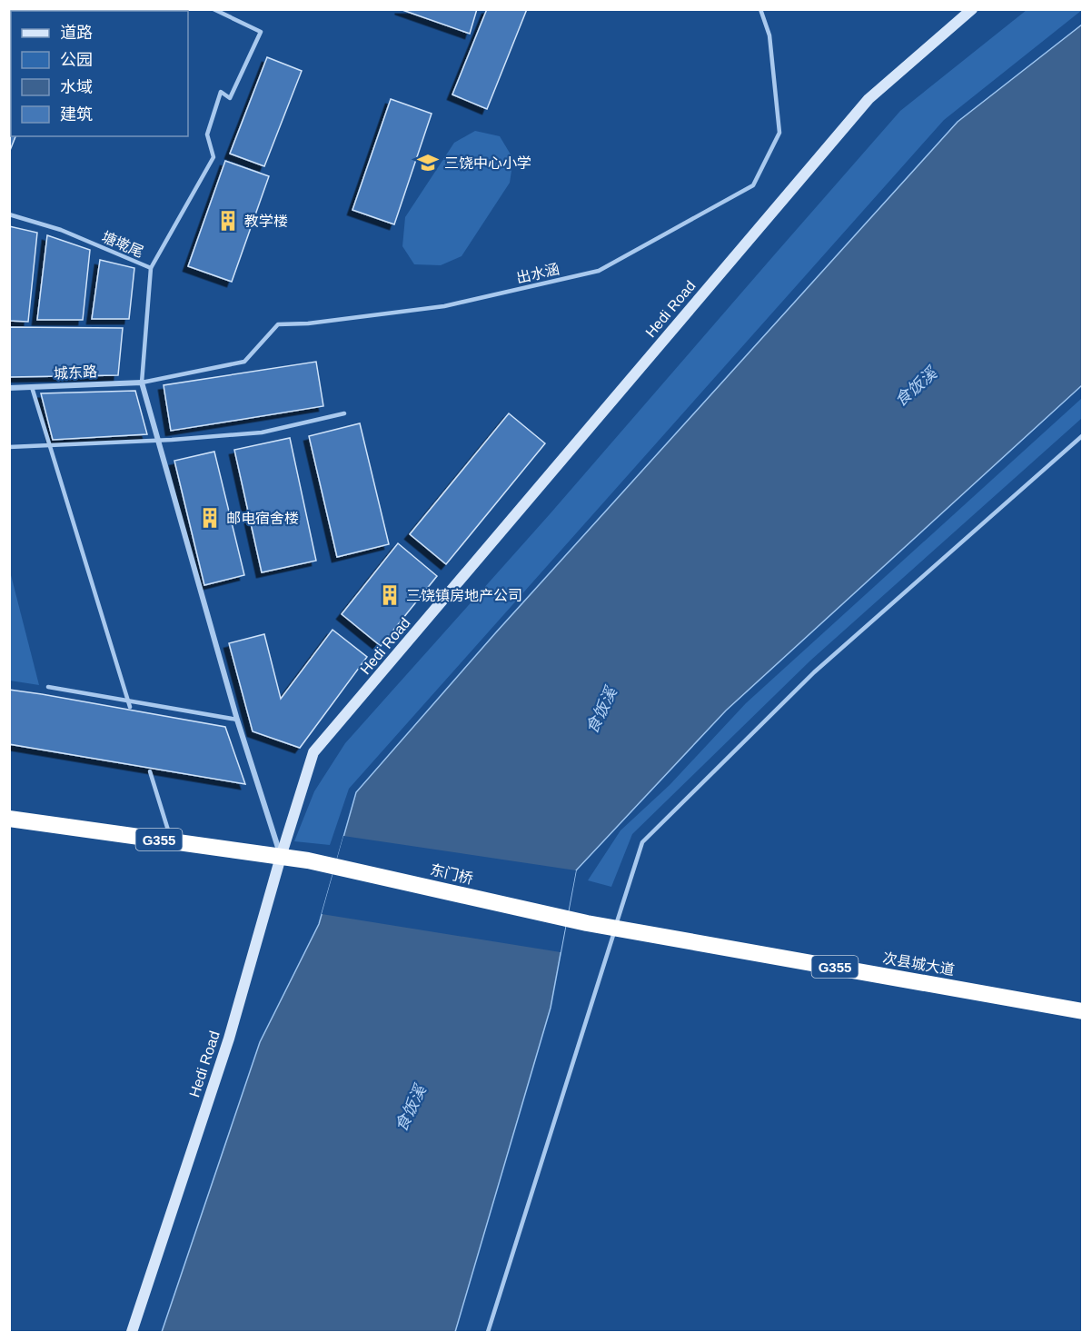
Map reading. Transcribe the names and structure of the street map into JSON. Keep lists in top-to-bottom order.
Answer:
{
  "streets": {
    "highway": ["G355", "东门桥", "次县城大道"],
    "street": ["Hedi Road", "城东路"],
    "lane": ["塘墘尾", "出水涵"]
  },
  "crossings": [
    ["塘墘尾", "出水涵"],
    ["塘墘尾", "城东路"],
    ["出水涵", "城东路"],
    ["Hedi Road", "G355"],
    ["Hedi Road", "东门桥"],
    ["G355", "东门桥"],
    ["东门桥", "次县城大道"]
  ],
  "water": ["食饭溪"],
  "places": {
    "school or university": ["三饶中心小学"],
    "building": ["教学楼", "邮电宿舍楼", "三饶镇房地产公司"]
  },
  "legend": [
    "道路",
    "公园",
    "水域",
    "建筑"
  ]
}
